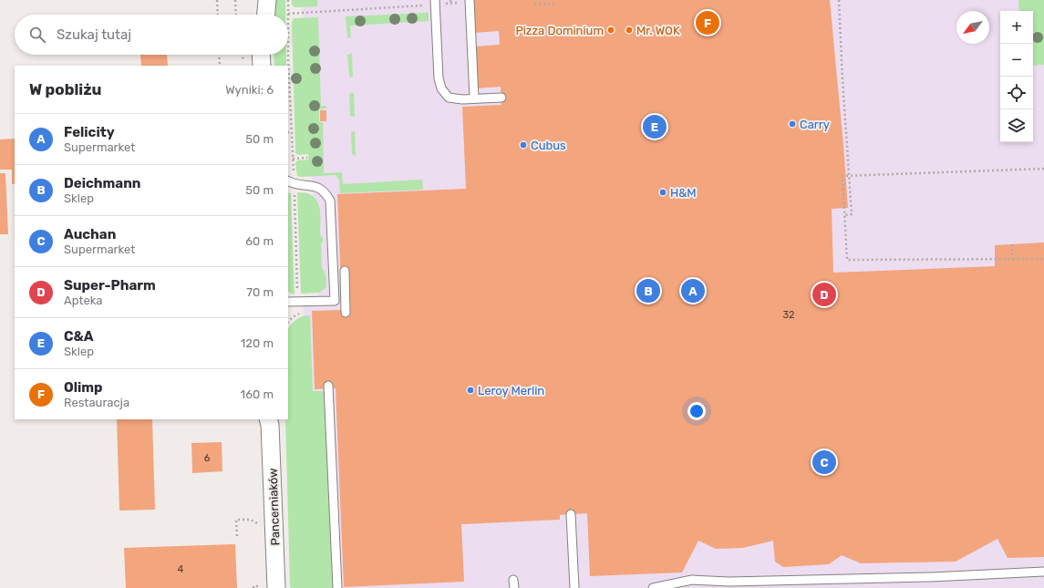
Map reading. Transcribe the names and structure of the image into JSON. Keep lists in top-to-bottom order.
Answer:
{
  "streets": {
    "street": ["Pancerniaków"]
  },
  "places": [
    "Pizza Dominium",
    "Mr. WOK",
    "Carry",
    "Cubus",
    "H&M",
    "Leroy Merlin"
  ],
  "house_numbers": ["32", "6", "4"],
  "north": "bottom left",
  "page": {
    "pins": [
      "F",
      "E",
      "A",
      "B",
      "D",
      "C"
    ],
    "map_buttons": ["+", "−"],
    "search": "Szukaj tutaj",
    "heading": ["W pobliżu", "Wyniki: 6"],
    "list": [
      {
        "mark": "A",
        "name": "Felicity",
        "note": "Supermarket",
        "value": "50 m"
      },
      {
        "mark": "B",
        "name": "Deichmann",
        "note": "Sklep",
        "value": "50 m"
      },
      {
        "mark": "C",
        "name": "Auchan",
        "note": "Supermarket",
        "value": "60 m"
      },
      {
        "mark": "D",
        "name": "Super-Pharm",
        "note": "Apteka",
        "value": "70 m"
      },
      {
        "mark": "E",
        "name": "C&A",
        "note": "Sklep",
        "value": "120 m"
      },
      {
        "mark": "F",
        "name": "Olimp",
        "note": "Restauracja",
        "value": "160 m"
      }
    ]
  }
}
